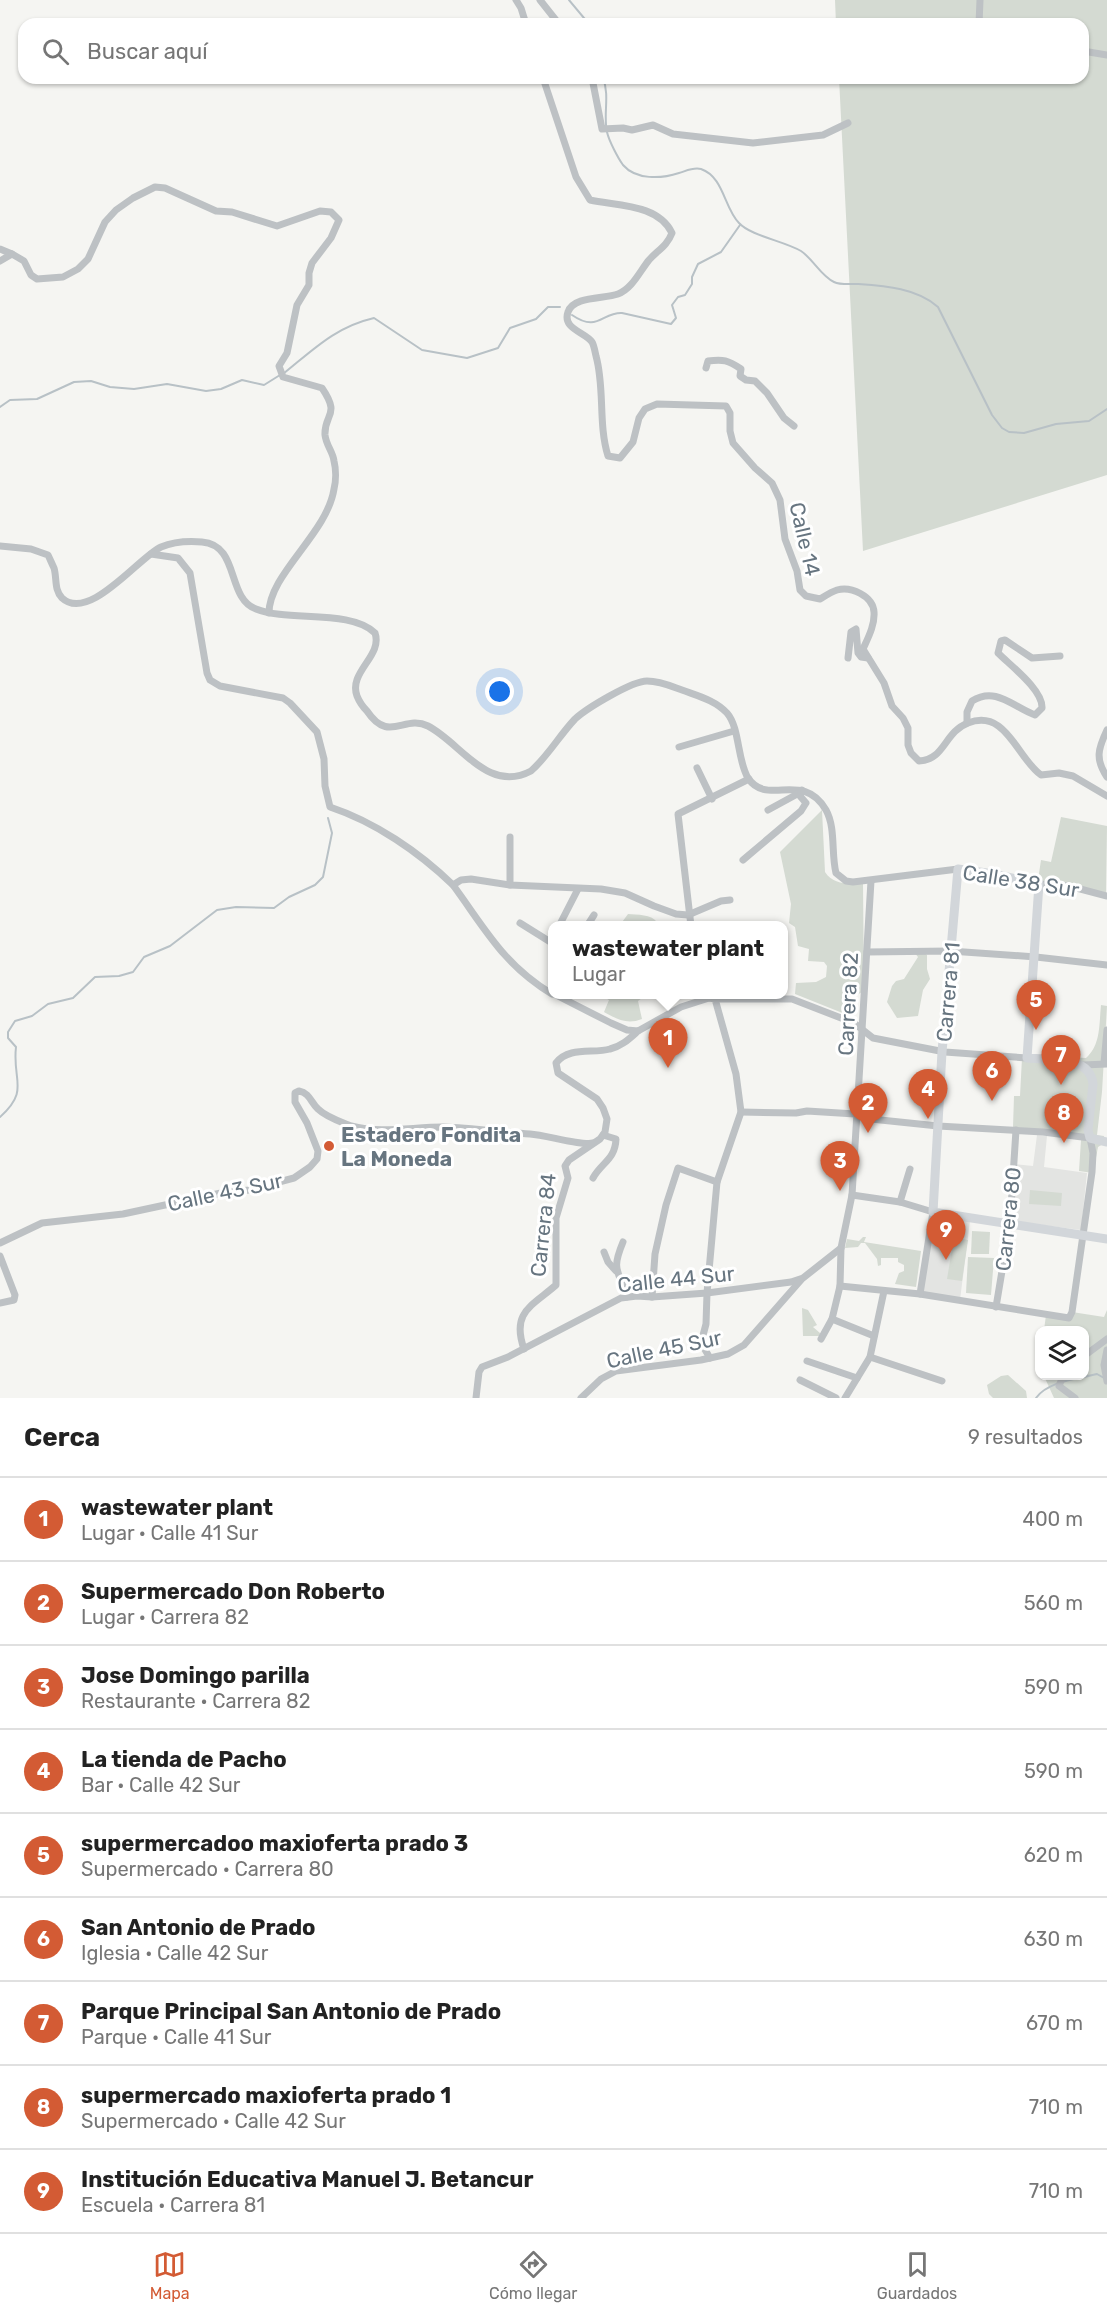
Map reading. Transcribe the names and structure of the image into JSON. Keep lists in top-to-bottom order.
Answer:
{
  "streets": {
    "main road": ["Calle 38 Sur", "Carrera 81"],
    "street": [
      "Calle 14",
      "Carrera 82",
      "Calle 43 Sur",
      "Carrera 80",
      "Carrera 84",
      "Calle 44 Sur",
      "Calle 45 Sur"
    ]
  },
  "crossings": [
    ["Calle 38 Sur", "Carrera 81"],
    ["Calle 38 Sur", "Carrera 82"],
    ["Carrera 82", "Calle 44 Sur"],
    ["Calle 43 Sur", "Carrera 84"],
    ["Carrera 84", "Calle 44 Sur"],
    ["Calle 44 Sur", "Calle 45 Sur"]
  ],
  "places": ["Estadero Fondita La Moneda"],
  "page": {
    "search": "Buscar aquí",
    "popup": ["wastewater plant", "Lugar"],
    "pins": [
      "5",
      "1",
      "7",
      "6",
      "4",
      "2",
      "8",
      "3",
      "9"
    ],
    "heading": ["Cerca", "9 resultados"],
    "list": [
      {
        "mark": "1",
        "name": "wastewater plant",
        "note": "Lugar · Calle 41 Sur",
        "value": "400 m"
      },
      {
        "mark": "2",
        "name": "Supermercado Don Roberto",
        "note": "Lugar · Carrera 82",
        "value": "560 m"
      },
      {
        "mark": "3",
        "name": "Jose Domingo parilla",
        "note": "Restaurante · Carrera 82",
        "value": "590 m"
      },
      {
        "mark": "4",
        "name": "La tienda de Pacho",
        "note": "Bar · Calle 42 Sur",
        "value": "590 m"
      },
      {
        "mark": "5",
        "name": "supermercadoo maxioferta prado 3",
        "note": "Supermercado · Carrera 80",
        "value": "620 m"
      },
      {
        "mark": "6",
        "name": "San Antonio de Prado",
        "note": "Iglesia · Calle 42 Sur",
        "value": "630 m"
      },
      {
        "mark": "7",
        "name": "Parque Principal San Antonio de Prado",
        "note": "Parque · Calle 41 Sur",
        "value": "670 m"
      },
      {
        "mark": "8",
        "name": "supermercado maxioferta prado 1",
        "note": "Supermercado · Calle 42 Sur",
        "value": "710 m"
      },
      {
        "mark": "9",
        "name": "Institución Educativa Manuel J. Betancur",
        "note": "Escuela · Carrera 81",
        "value": "710 m"
      }
    ],
    "nav": ["Mapa", "Cómo llegar", "Guardados"]
  }
}
